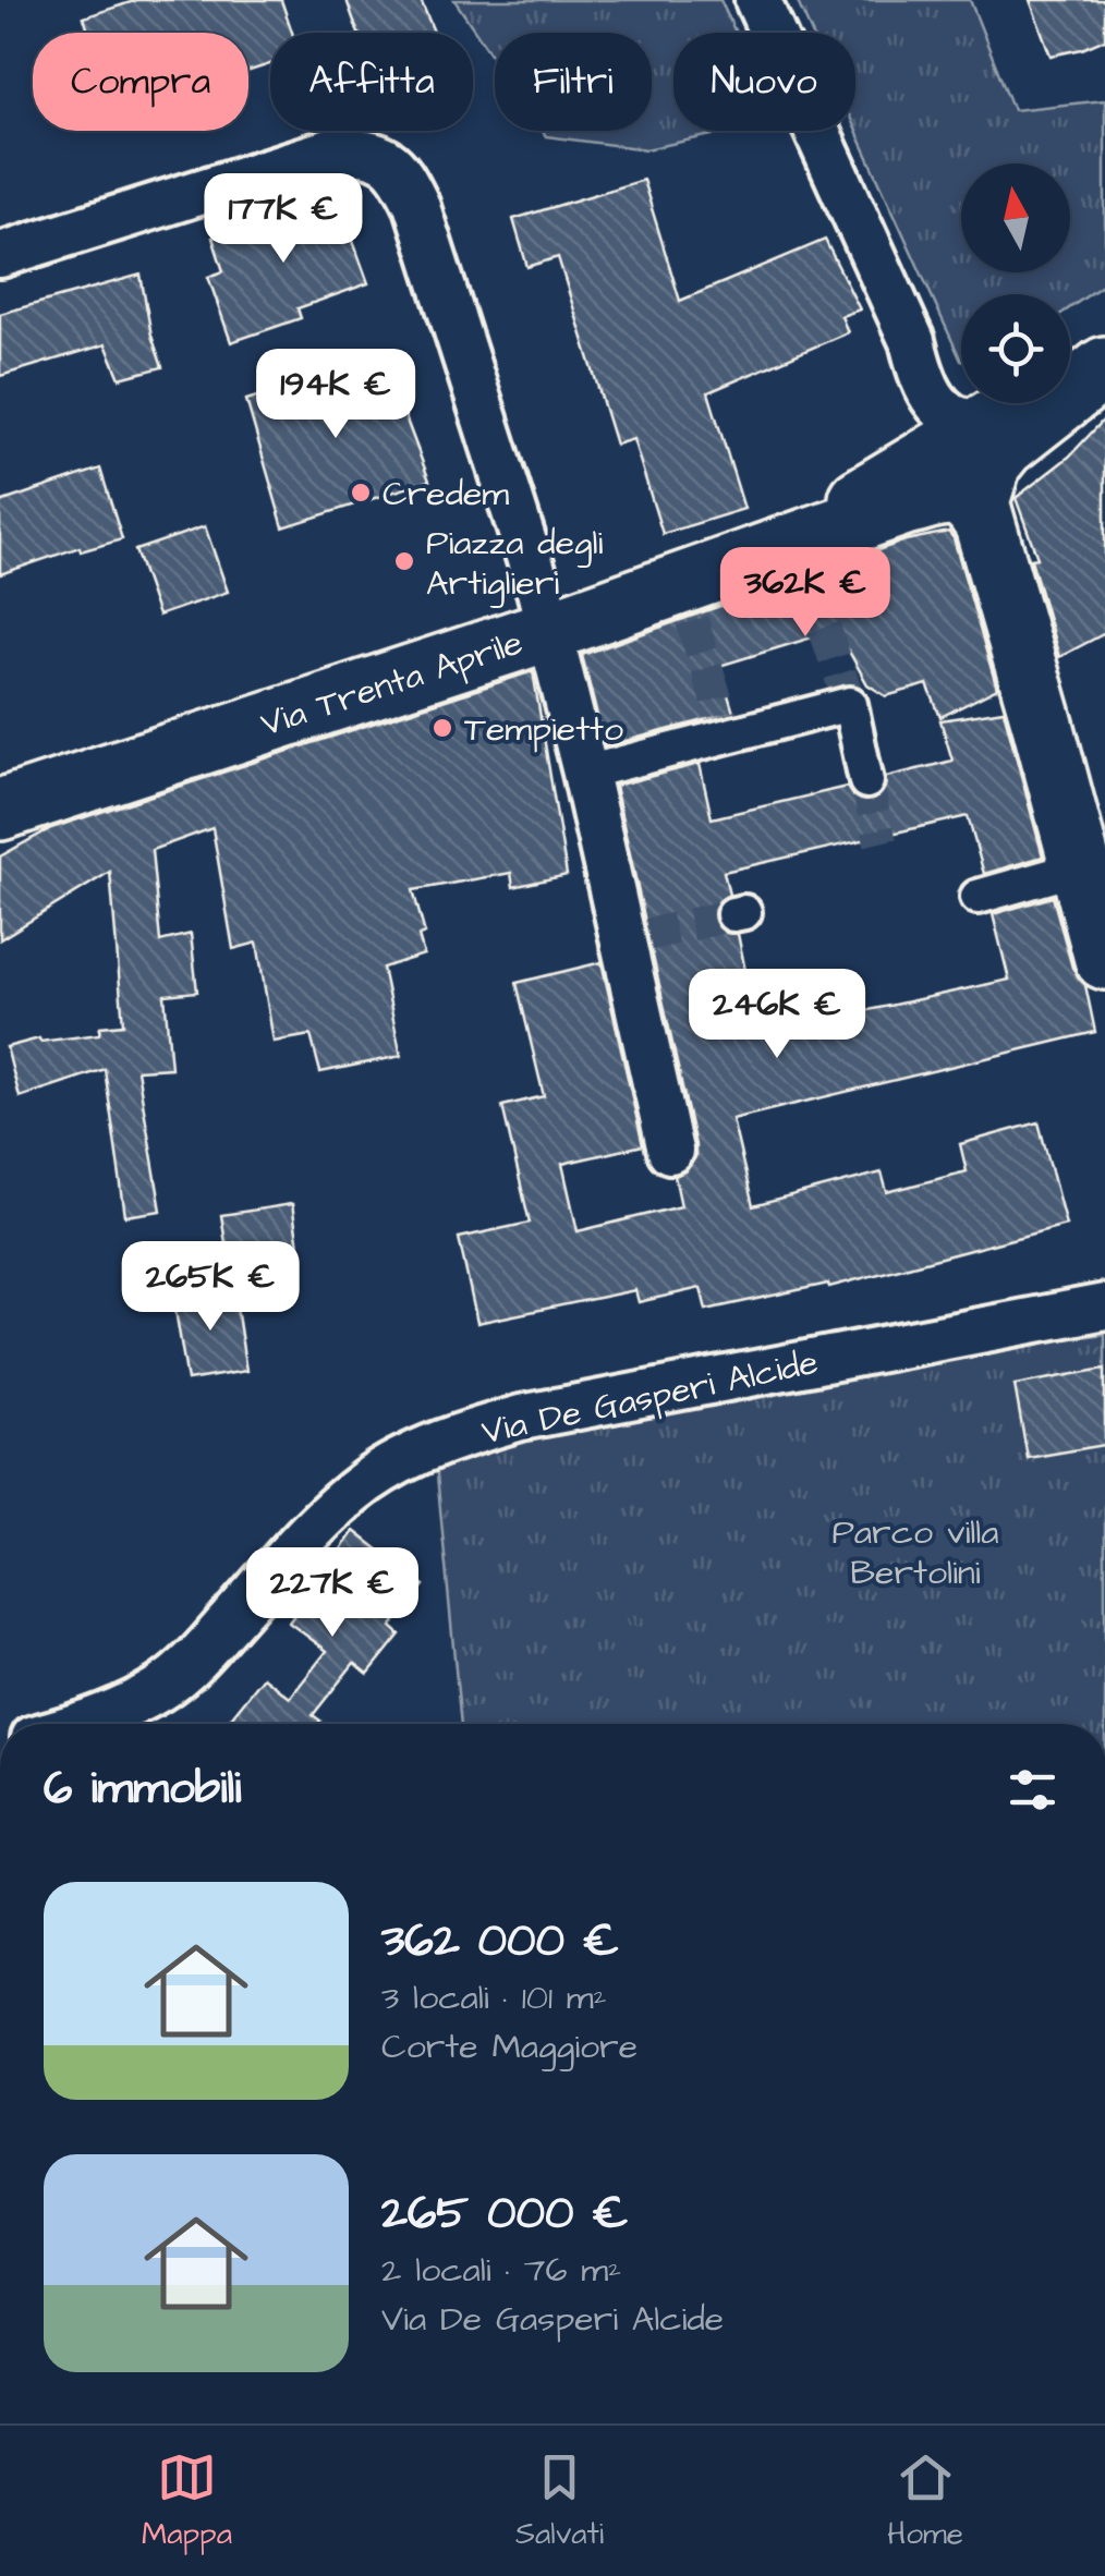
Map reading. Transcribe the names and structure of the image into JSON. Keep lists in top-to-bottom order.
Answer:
{
  "streets": {
    "main road": ["Via Trenta Aprile"],
    "street": ["Via De Gasperi Alcide"]
  },
  "parks": ["Parco villa Bertolini"],
  "places": ["Credem", "Piazza degli Artiglieri", "Tempietto"],
  "north": "top",
  "page": {
    "chip": [
      "Compra",
      "Affitta",
      "Filtri",
      "Nuovo"
    ],
    "price": [
      "177K €",
      "194K €",
      "362K €",
      "246K €",
      "265K €",
      "227K €"
    ],
    "heading": "6 immobili",
    "list": [
      {
        "name": "362 000 €",
        "note": "3 locali · 101 m² · Corte Maggiore"
      },
      {
        "name": "265 000 €",
        "note": "2 locali · 76 m² · Via De Gasperi Alcide"
      }
    ],
    "tabs": ["Mappa", "Salvati", "Home"]
  }
}
